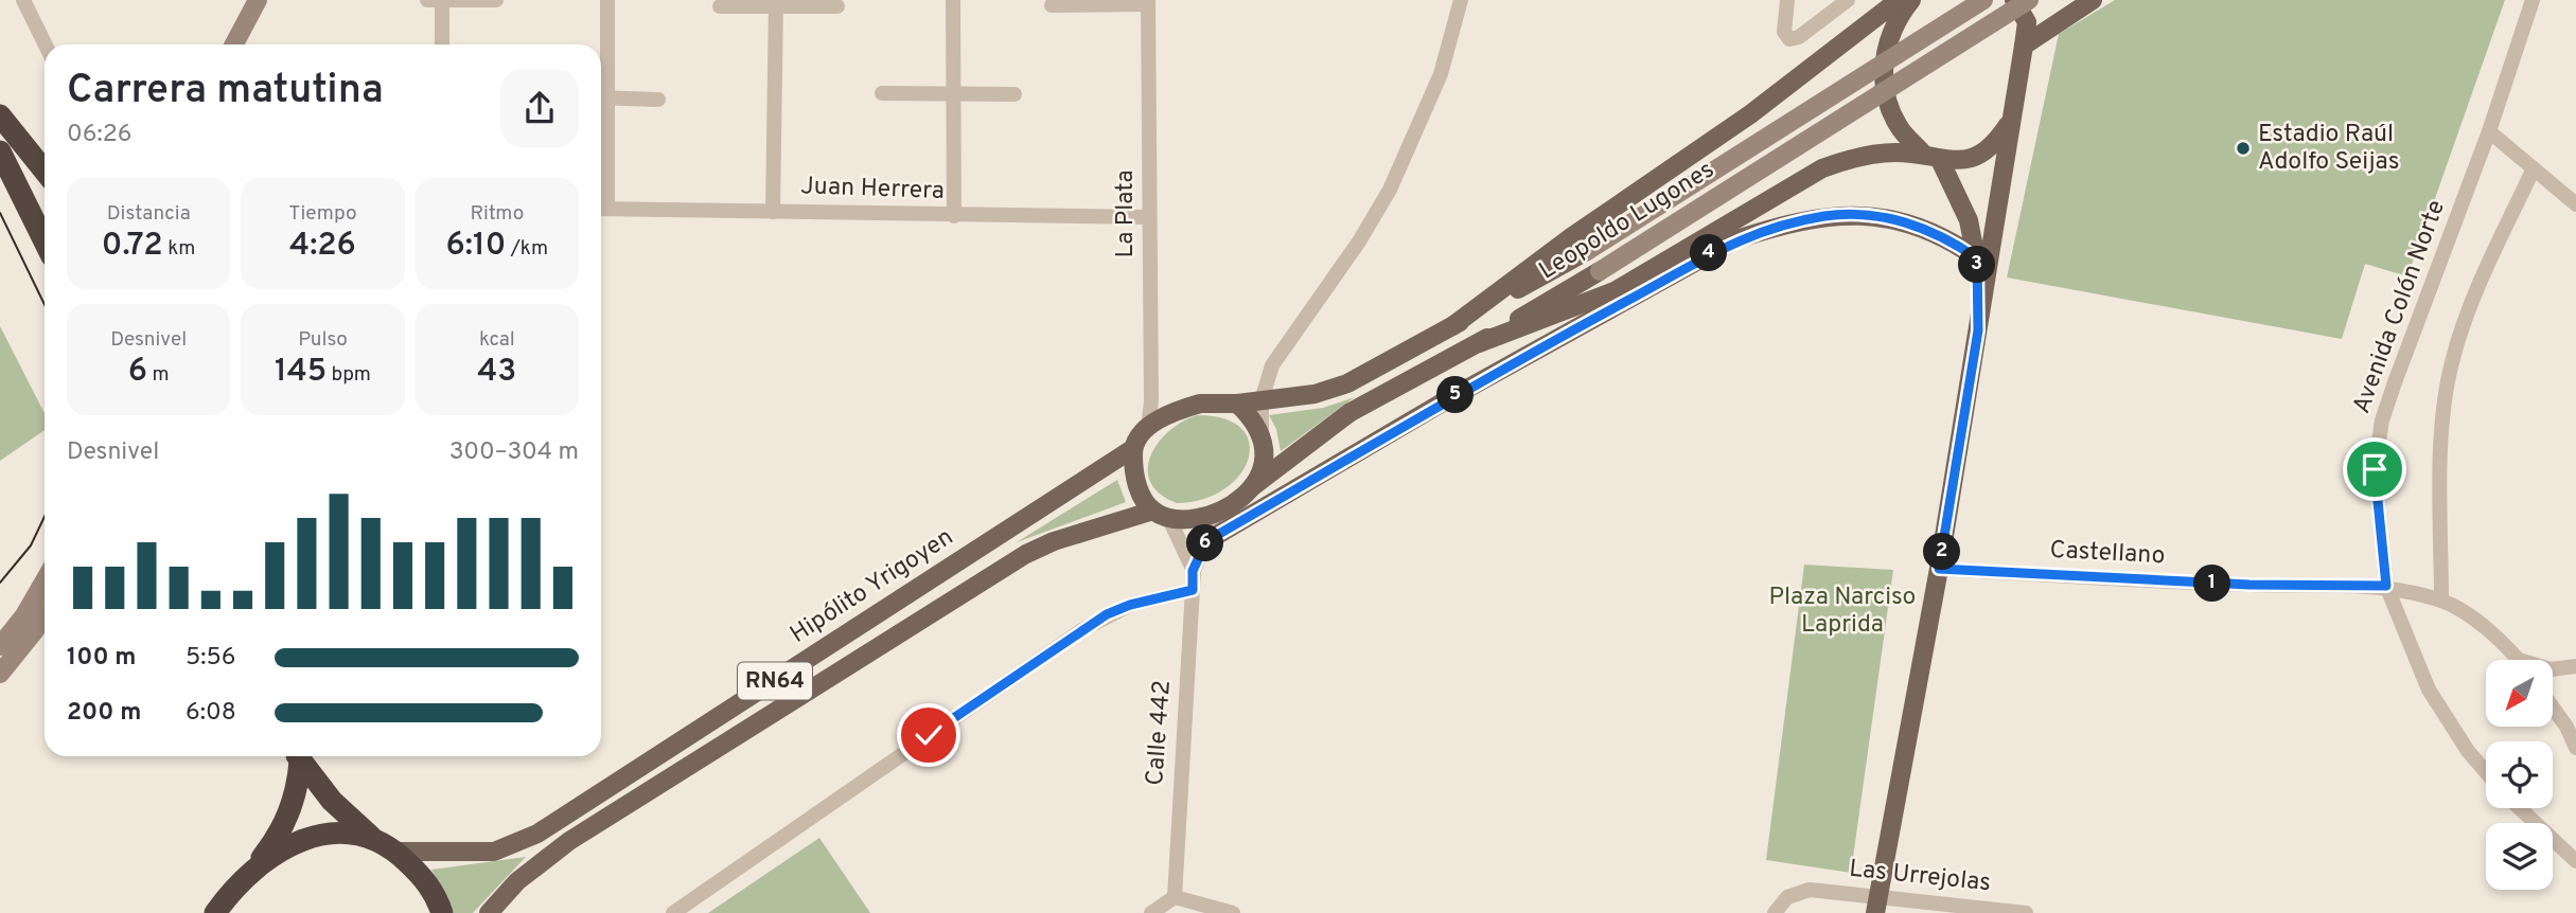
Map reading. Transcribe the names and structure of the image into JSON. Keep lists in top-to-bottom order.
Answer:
{
  "streets": {
    "main road": ["Leopoldo Lugones", "Hipólito Yrigoyen", "RN64"],
    "street": [
      "Juan Herrera",
      "La Plata",
      "Avenida Colón Norte",
      "Castellano",
      "Calle 442",
      "Las Urrejolas"
    ]
  },
  "crossings": [
    ["Juan Herrera", "La Plata"],
    ["La Plata", "Leopoldo Lugones"],
    ["La Plata", "Hipólito Yrigoyen"],
    ["La Plata", "RN64"],
    ["La Plata", "Calle 442"],
    ["Leopoldo Lugones", "Hipólito Yrigoyen"],
    ["Leopoldo Lugones", "RN64"],
    ["Leopoldo Lugones", "Calle 442"],
    ["Avenida Colón Norte", "Castellano"],
    ["Hipólito Yrigoyen", "RN64"],
    ["Hipólito Yrigoyen", "Calle 442"],
    ["RN64", "Calle 442"]
  ],
  "parks": ["Plaza Narciso Laprida"],
  "places": ["Estadio Raúl Adolfo Seijas"],
  "north": "bottom left",
  "page": {
    "heading": ["Carrera matutina", "06:26"],
    "stats": [
      ["Distancia", "0.72 km"],
      ["Tiempo", "4:26"],
      ["Ritmo", "6:10 /km"],
      ["Desnivel", "6 m"],
      ["Pulso", "145 bpm"],
      ["kcal", "43"]
    ],
    "pins": [
      "4",
      "3",
      "5",
      "6",
      "2",
      "1"
    ],
    "chart": ["Desnivel", "300–304 m"],
    "list": [
      {
        "name": "100 m",
        "note": "5:56"
      },
      {
        "name": "200 m",
        "note": "6:08"
      }
    ]
  }
}
